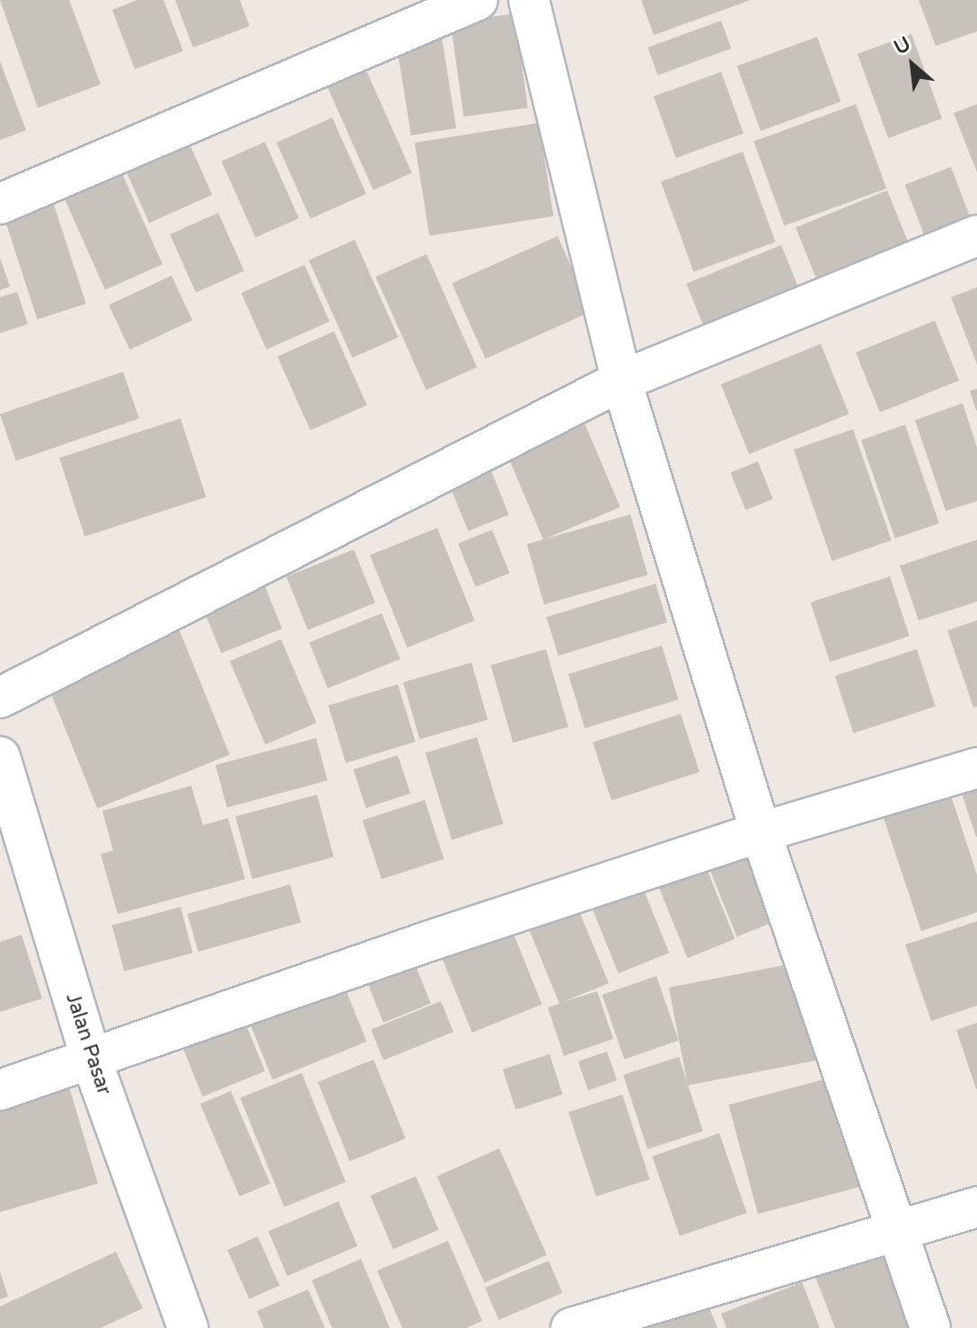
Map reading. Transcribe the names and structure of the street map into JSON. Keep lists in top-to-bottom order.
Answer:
{
  "streets": {
    "street": ["Jalan Pasar"]
  },
  "north": "top left"
}
